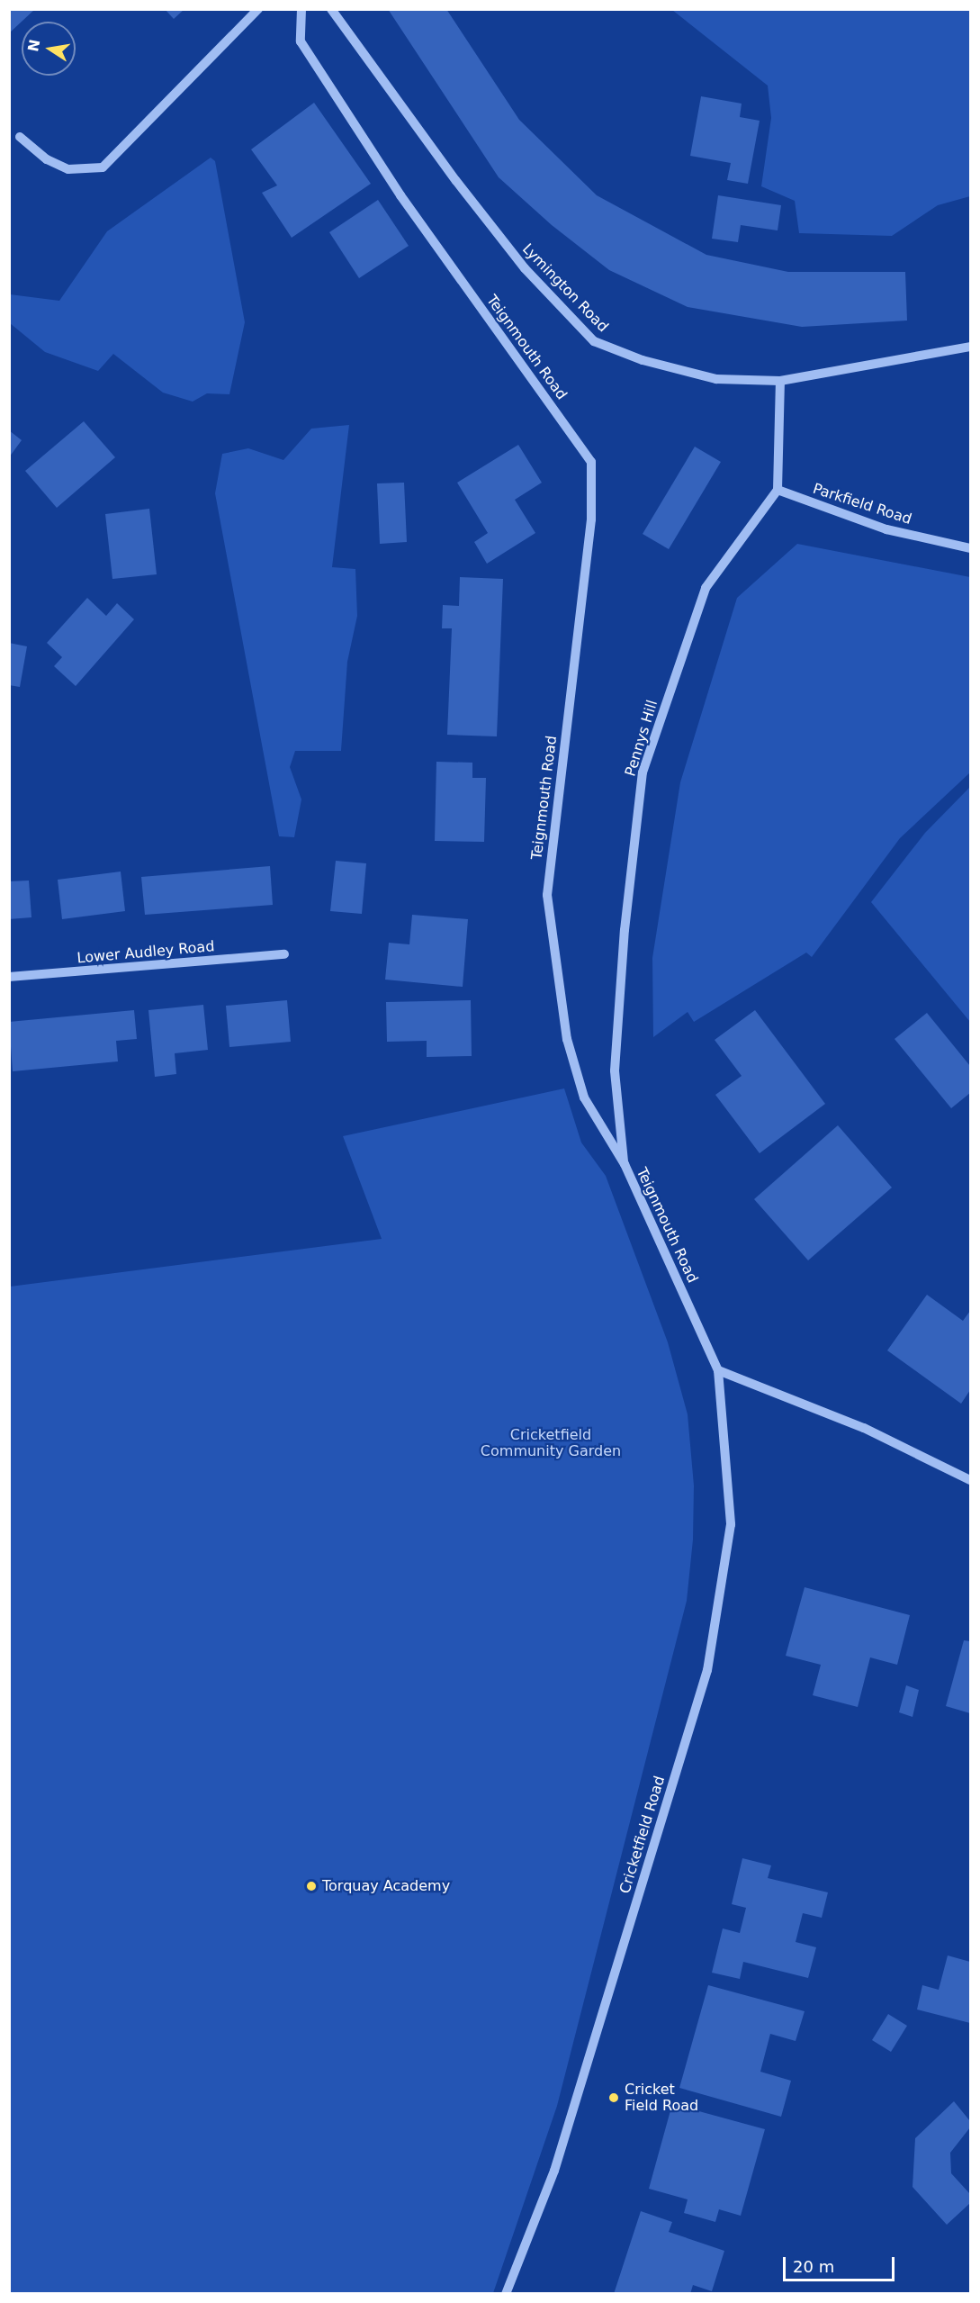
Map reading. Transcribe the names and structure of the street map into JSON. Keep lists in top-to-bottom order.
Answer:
{
  "streets": {
    "street": [
      "Lymington Road",
      "Teignmouth Road",
      "Parkfield Road",
      "Pennys Hill",
      "Lower Audley Road",
      "Cricketfield Road"
    ]
  },
  "crossings": [
    ["Teignmouth Road", "Pennys Hill"],
    ["Teignmouth Road", "Cricketfield Road"],
    ["Parkfield Road", "Pennys Hill"]
  ],
  "parks": ["Cricketfield Community Garden"],
  "places": ["Torquay Academy", "Cricket Field Road"],
  "scale_bar": "20 m",
  "north": "left"
}
